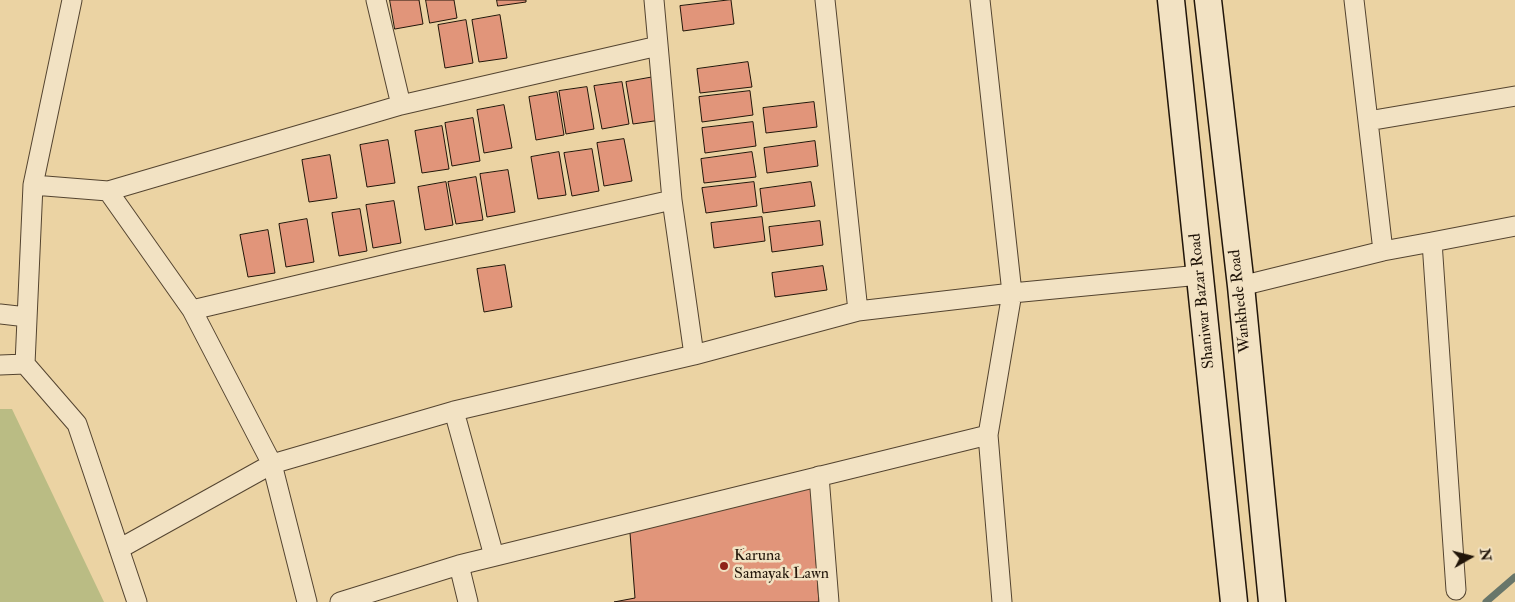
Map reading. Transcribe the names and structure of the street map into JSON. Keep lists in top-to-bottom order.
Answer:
{
  "streets": {
    "main road": ["Shaniwar Bazar Road", "Wankhede Road"]
  },
  "places": ["Karuna Samayak Lawn"],
  "north": "right"
}
